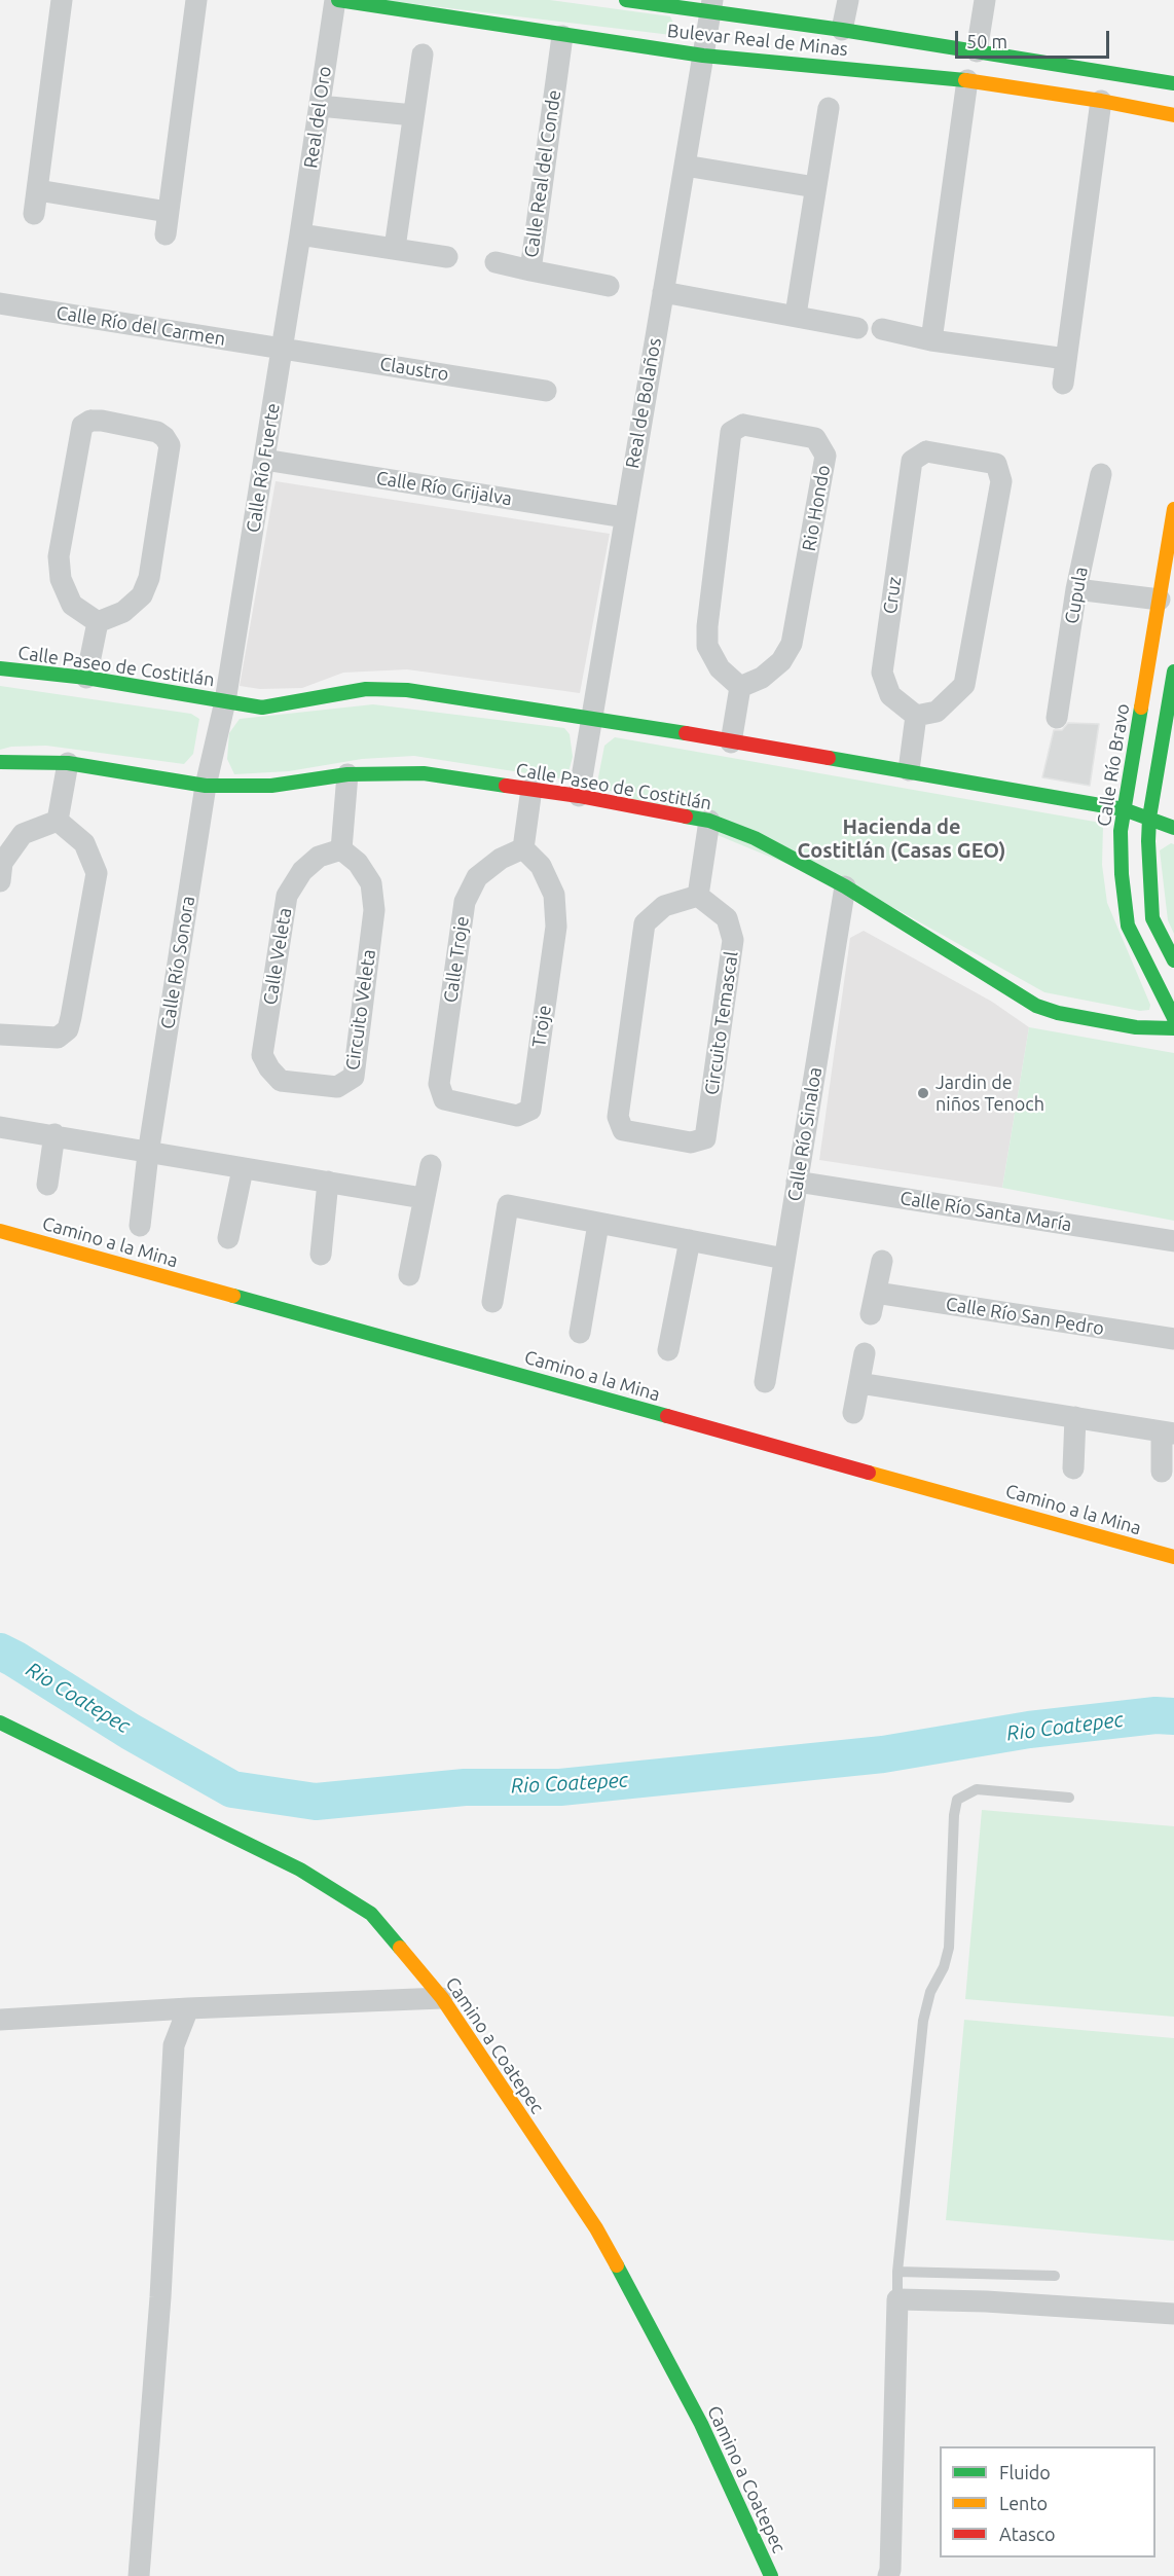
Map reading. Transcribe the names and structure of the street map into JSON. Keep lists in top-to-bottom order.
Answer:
{
  "streets": {
    "street": [
      "Bulevar Real de Minas",
      "Real del Oro",
      "Calle Real del Conde",
      "Calle Río del Carmen",
      "Claustro",
      "Real de Bolaños",
      "Calle Río Fuerte",
      "Calle Río Grijalva",
      "Rio Hondo",
      "Cruz",
      "Cupula",
      "Calle Paseo de Costitlán",
      "Calle Río Bravo",
      "Calle Veleta",
      "Calle Troje",
      "Calle Río Sonora",
      "Circuito Veleta",
      "Circuito Temascal",
      "Troje",
      "Calle Río Sinaloa",
      "Calle Río Santa María",
      "Camino a la Mina",
      "Calle Río San Pedro",
      "Camino a Coatepec"
    ]
  },
  "crossings": [
    ["Bulevar Real de Minas", "Real del Oro"],
    ["Bulevar Real de Minas", "Calle Real del Conde"],
    ["Bulevar Real de Minas", "Real de Bolaños"],
    ["Real del Oro", "Calle Río Fuerte"],
    ["Calle Río del Carmen", "Claustro"],
    ["Calle Río del Carmen", "Calle Río Fuerte"],
    ["Claustro", "Calle Río Fuerte"],
    ["Real de Bolaños", "Calle Río Grijalva"],
    ["Real de Bolaños", "Calle Paseo de Costitlán"],
    ["Calle Río Fuerte", "Calle Río Grijalva"],
    ["Calle Río Fuerte", "Calle Paseo de Costitlán"],
    ["Calle Río Fuerte", "Calle Río Sonora"],
    ["Calle Paseo de Costitlán", "Calle Río Bravo"],
    ["Calle Paseo de Costitlán", "Calle Río Sonora"],
    ["Calle Paseo de Costitlán", "Calle Río Sinaloa"],
    ["Calle Veleta", "Circuito Veleta"],
    ["Calle Troje", "Troje"],
    ["Calle Río Sinaloa", "Calle Río Santa María"]
  ],
  "districts": ["Hacienda de Costitlán (Casas GEO)"],
  "water": ["Rio Coatepec"],
  "places": ["Jardin de niños Tenoch"],
  "legend": ["Fluido", "Lento", "Atasco"],
  "scale_bar": "50 m"
}
